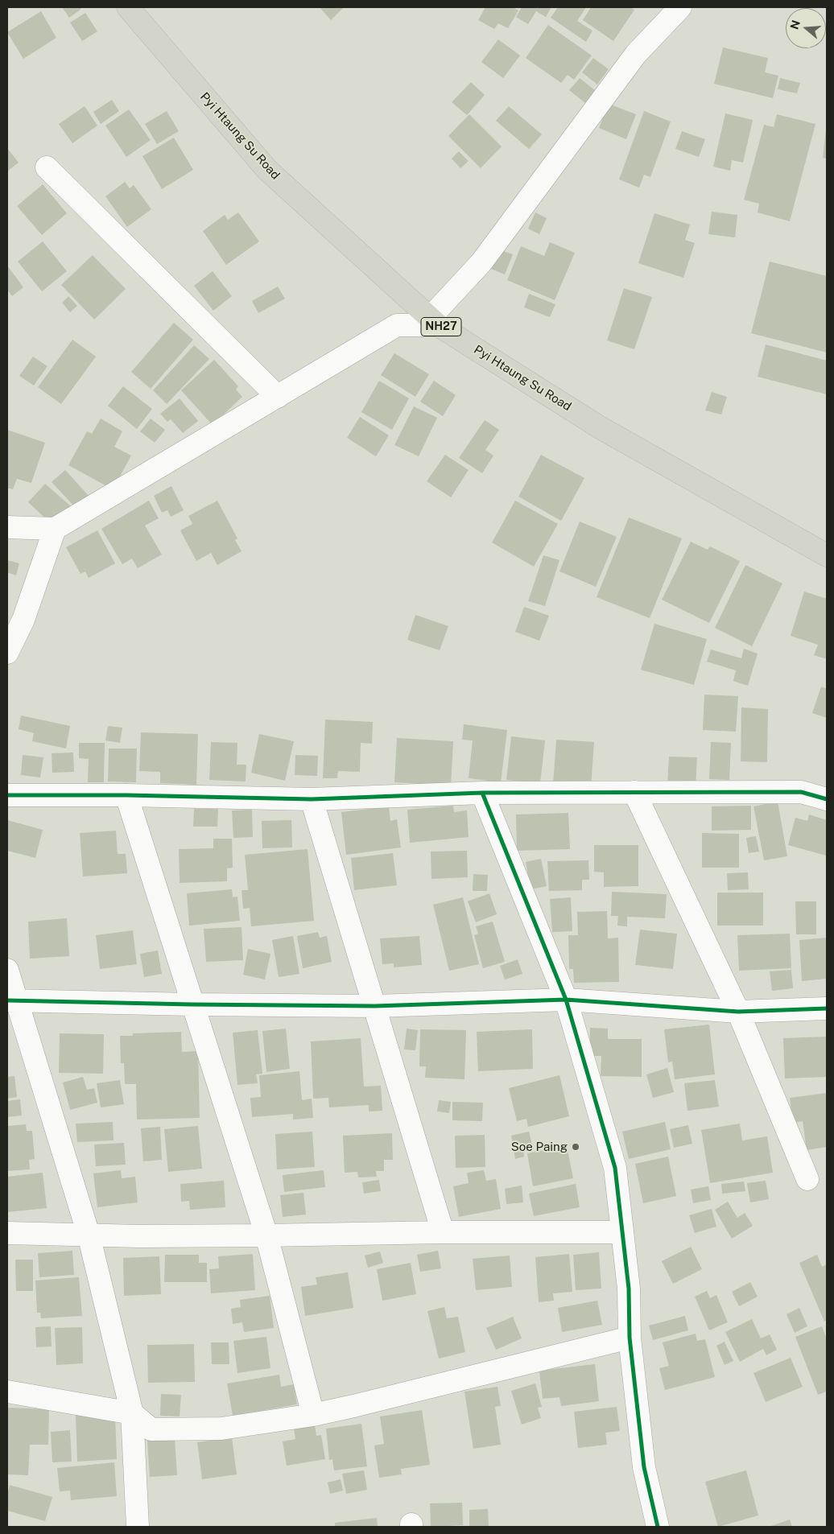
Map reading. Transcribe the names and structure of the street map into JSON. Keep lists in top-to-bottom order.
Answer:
{
  "streets": {
    "highway": ["Pyi Htaung Su Road", "NH27"]
  },
  "places": ["Soe Paing"],
  "north": "left"
}
